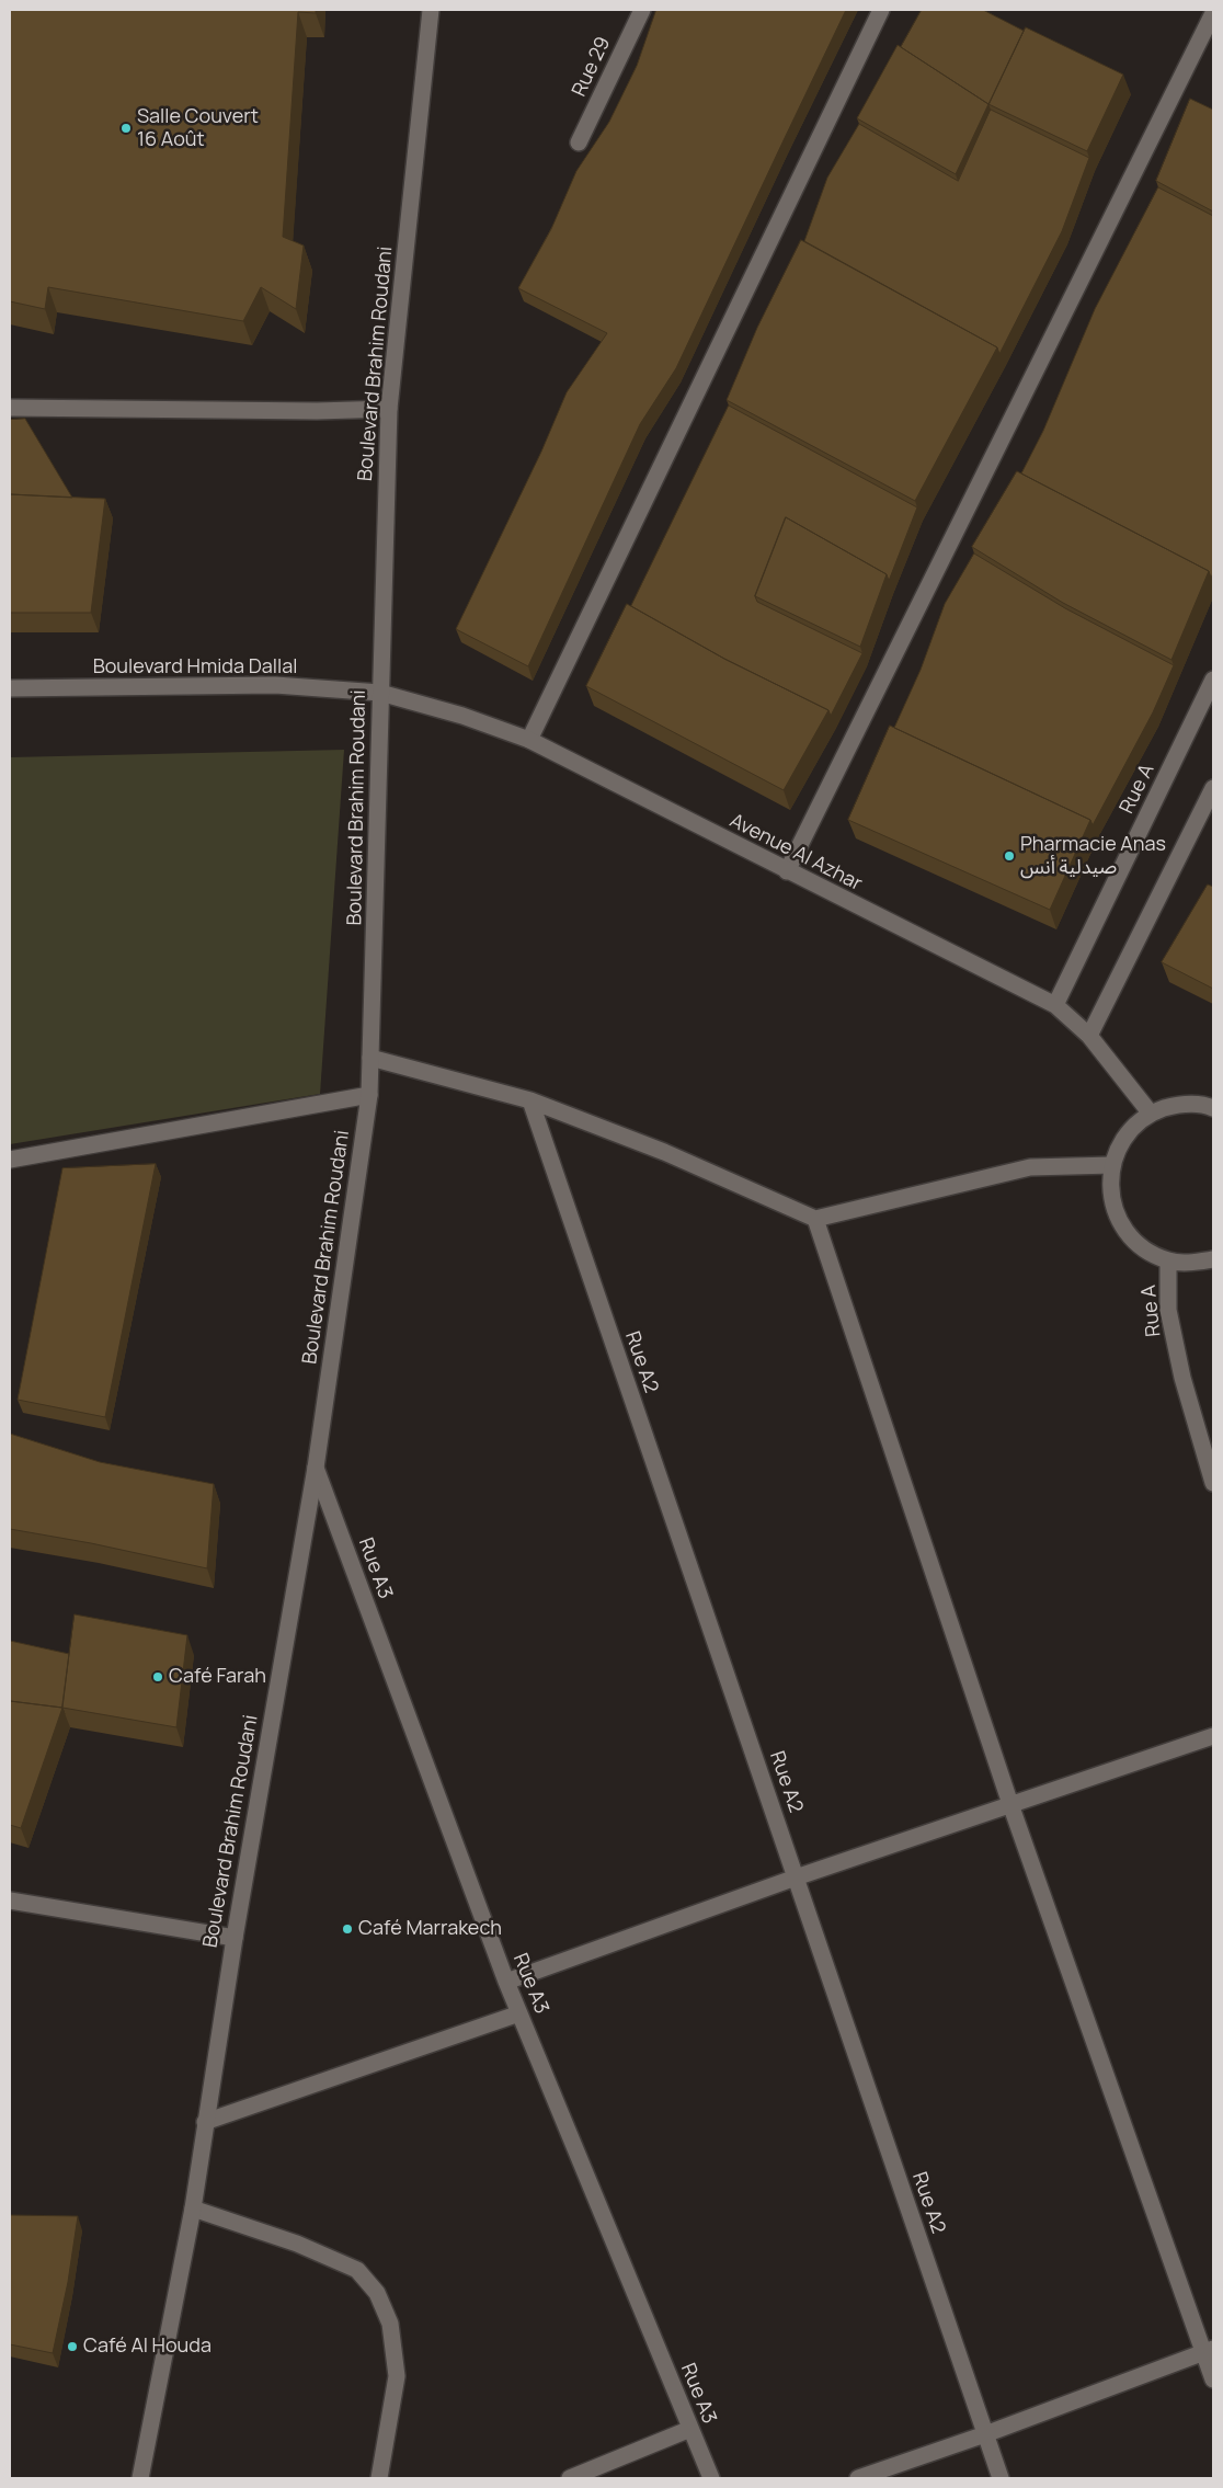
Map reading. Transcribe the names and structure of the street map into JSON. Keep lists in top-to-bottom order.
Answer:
{
  "streets": {
    "street": [
      "Rue 29",
      "Boulevard Brahim Roudani",
      "Boulevard Hmida Dallal",
      "Rue A",
      "Avenue Al Azhar",
      "Rue A2",
      "Rue A3"
    ]
  },
  "crossings": [
    ["Boulevard Brahim Roudani", "Boulevard Hmida Dallal"],
    ["Boulevard Brahim Roudani", "Avenue Al Azhar"],
    ["Boulevard Brahim Roudani", "Rue A3"],
    ["Boulevard Hmida Dallal", "Avenue Al Azhar"],
    ["Rue A", "Avenue Al Azhar"]
  ],
  "places": [
    "Salle Couvert 16 Août",
    "Pharmacie Anas صيدلية أنس",
    "Café Farah",
    "Café Marrakech",
    "Café Al Houda"
  ]
}
